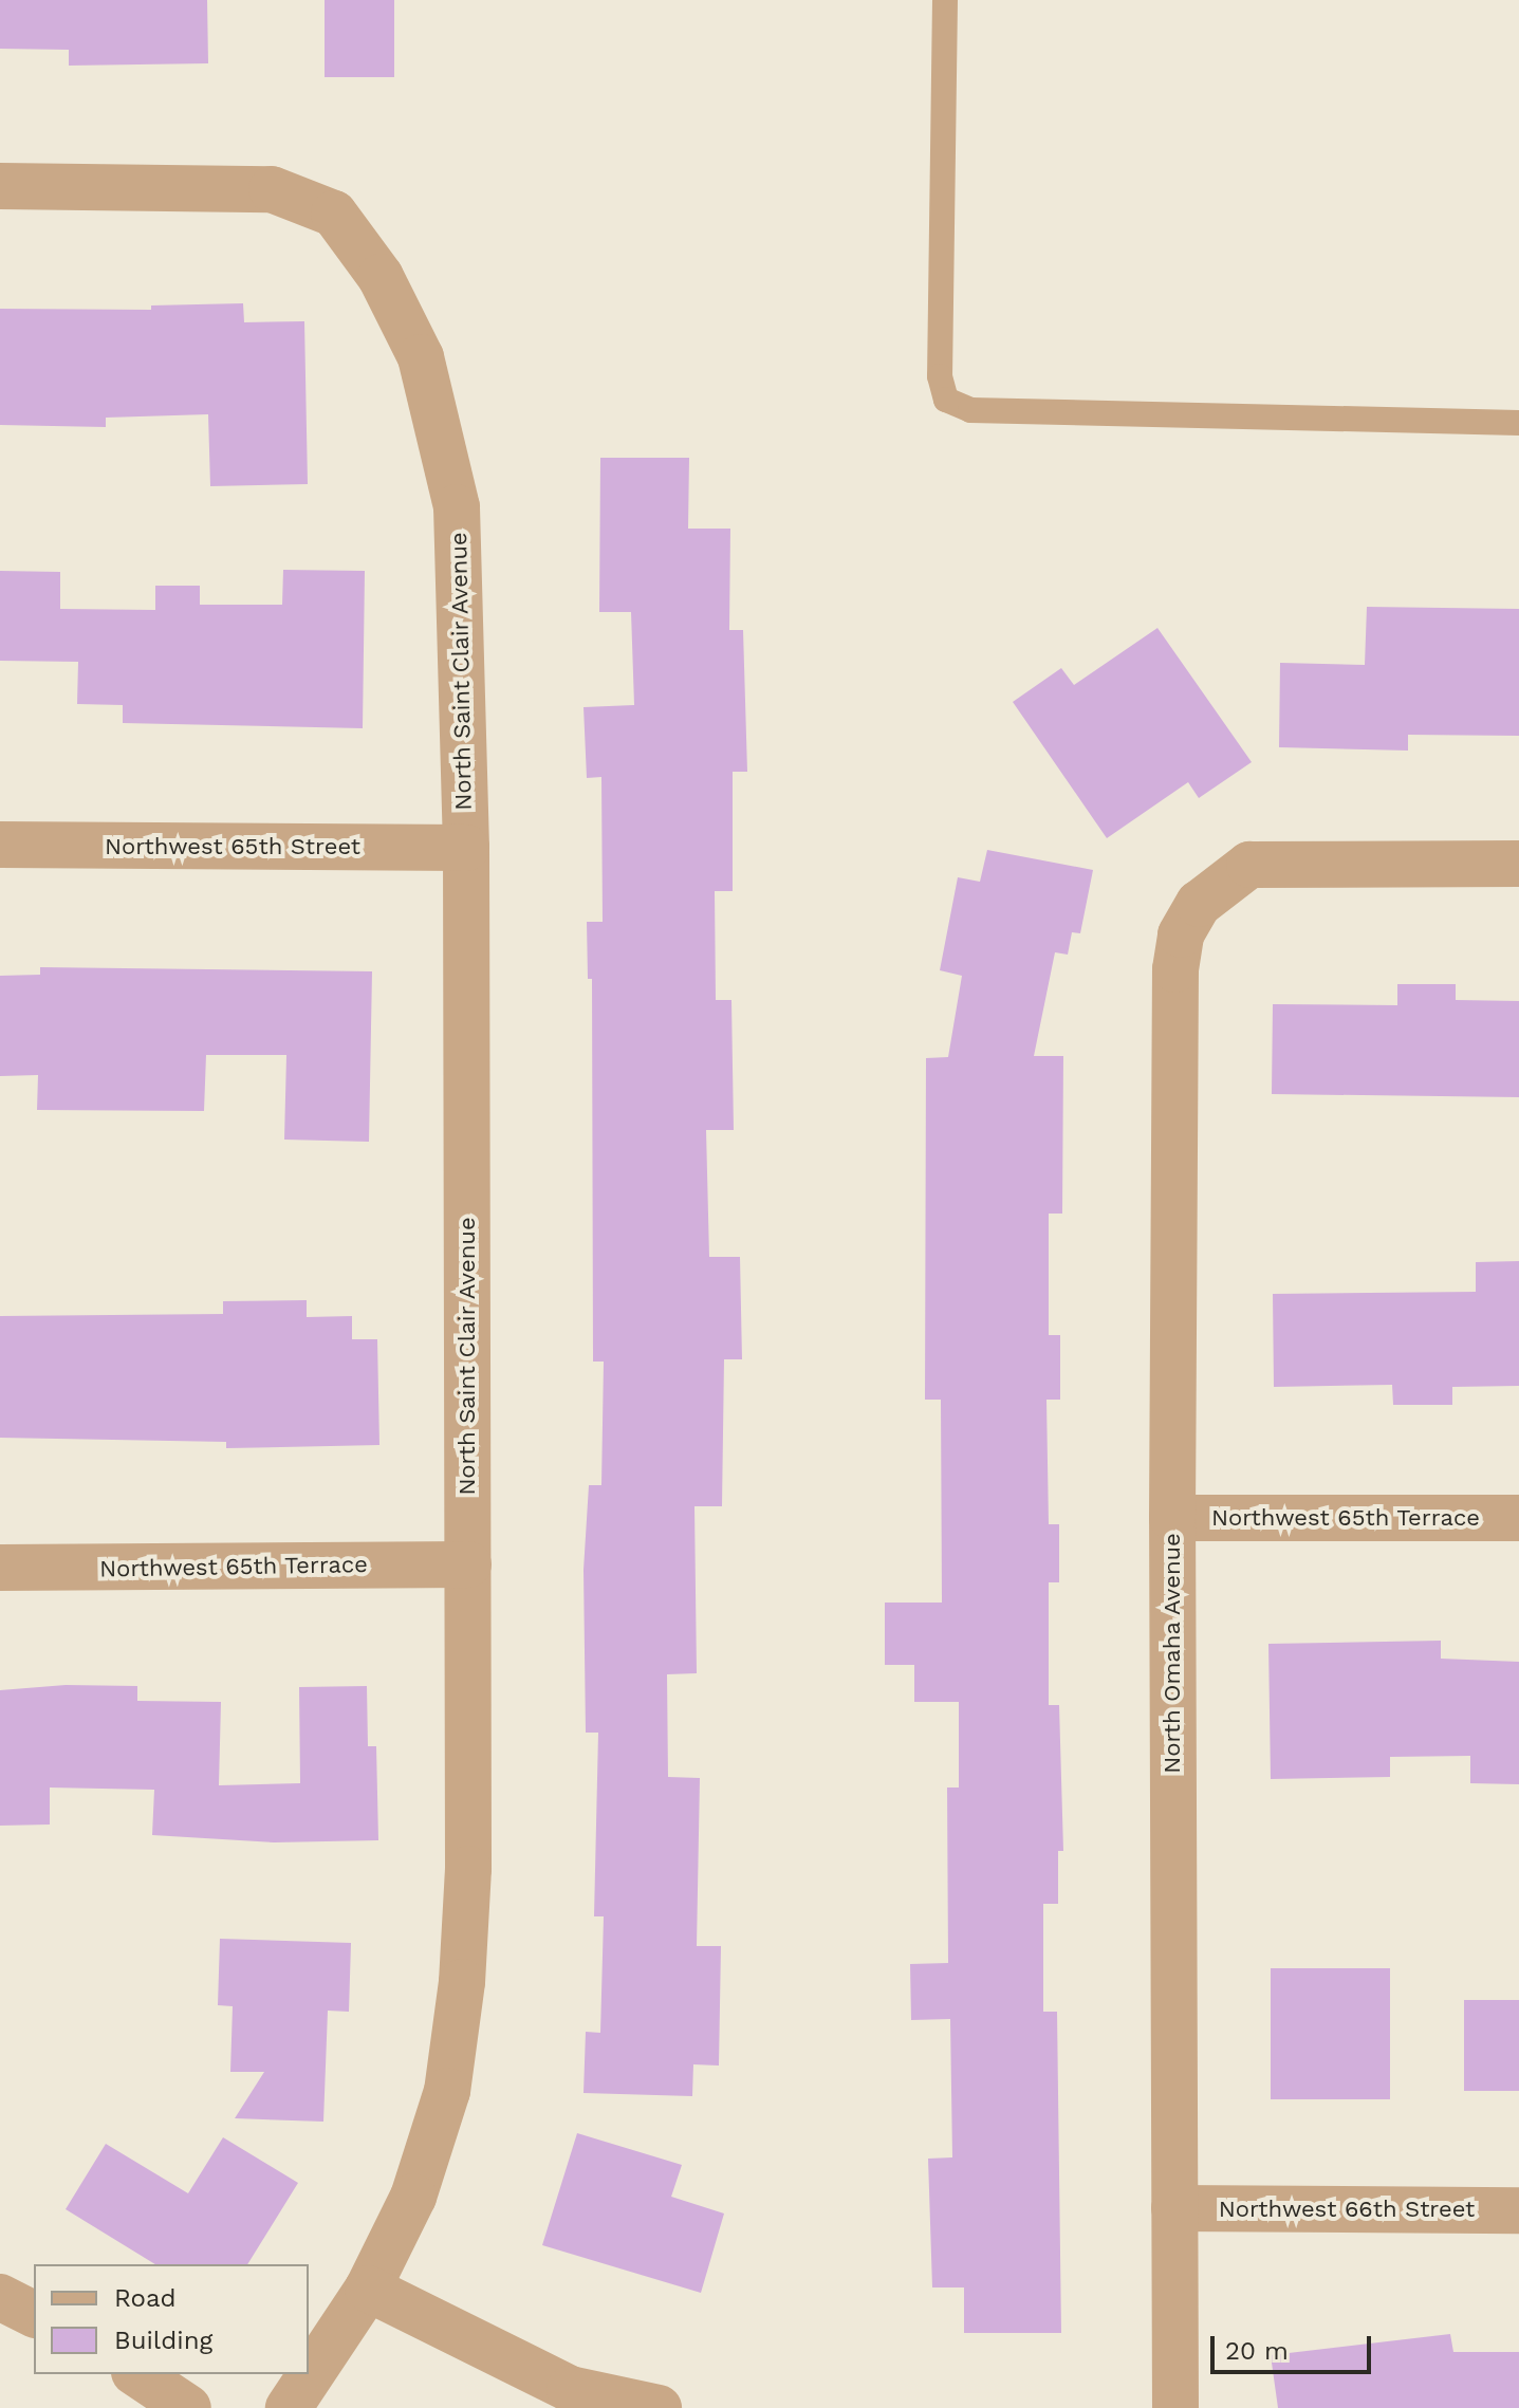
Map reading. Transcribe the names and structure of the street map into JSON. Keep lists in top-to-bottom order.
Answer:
{
  "streets": {
    "street": [
      "North Saint Clair Avenue",
      "Northwest 65th Street",
      "Northwest 65th Terrace",
      "North Omaha Avenue",
      "Northwest 66th Street"
    ]
  },
  "crossings": [
    ["North Saint Clair Avenue", "Northwest 65th Street"],
    ["North Saint Clair Avenue", "Northwest 65th Terrace"],
    ["Northwest 65th Terrace", "North Omaha Avenue"],
    ["North Omaha Avenue", "Northwest 66th Street"]
  ],
  "legend": ["Road", "Building"],
  "scale_bar": "20 m"
}
